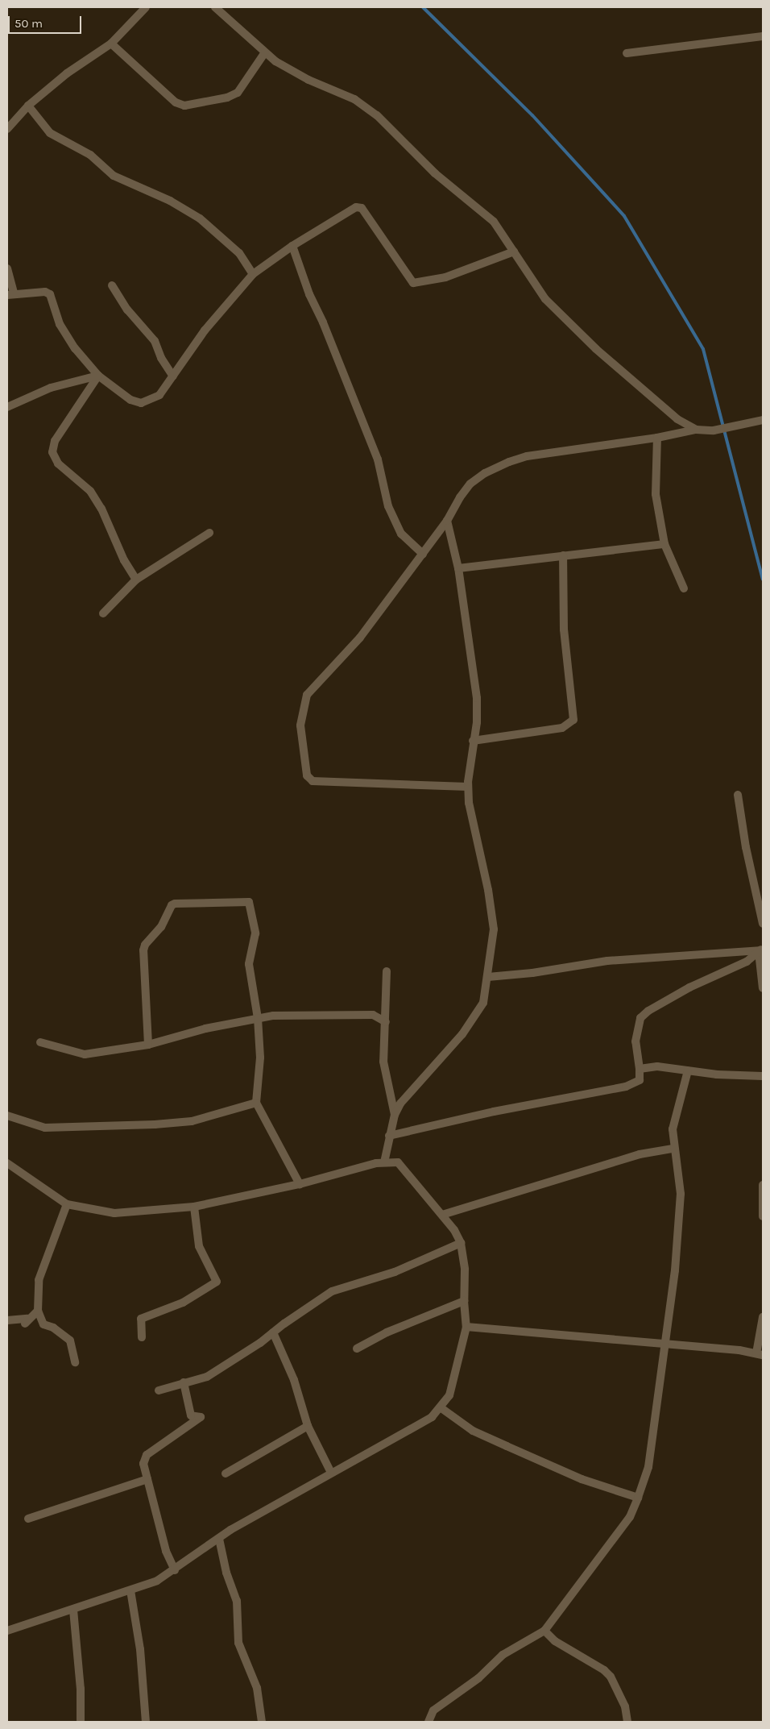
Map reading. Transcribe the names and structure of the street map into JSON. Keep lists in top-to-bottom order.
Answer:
{
  "scale_bar": "50 m"
}
